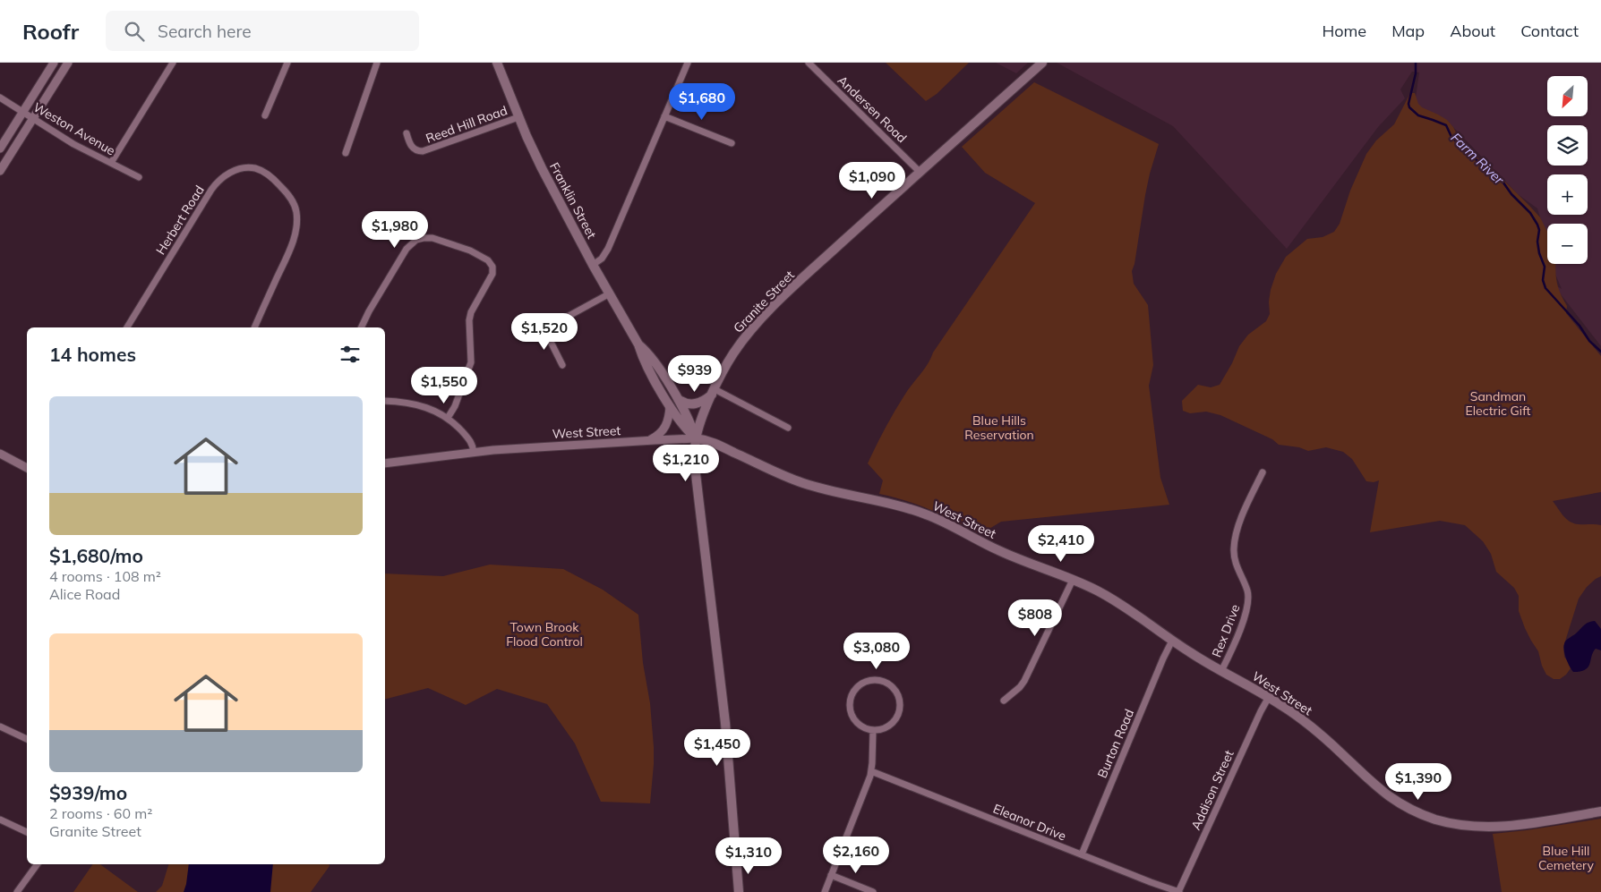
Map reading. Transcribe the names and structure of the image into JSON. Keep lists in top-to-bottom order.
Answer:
{
  "streets": {
    "main road": ["Franklin Street", "Granite Street", "West Street"],
    "street": [
      "Andersen Road",
      "Reed Hill Road",
      "Weston Avenue",
      "Herbert Road",
      "Rex Drive",
      "Burton Road",
      "Addison Street",
      "Eleanor Drive"
    ]
  },
  "crossings": [
    ["Andersen Road", "Granite Street"],
    ["Reed Hill Road", "Franklin Street"],
    ["Franklin Street", "Granite Street"],
    ["Franklin Street", "West Street"],
    ["Granite Street", "West Street"],
    ["West Street", "Rex Drive"],
    ["West Street", "Burton Road"],
    ["West Street", "Addison Street"],
    ["Burton Road", "Eleanor Drive"],
    ["Addison Street", "Eleanor Drive"]
  ],
  "water": ["Farm River"],
  "parks": [
    "Sandman Electric Gift",
    "Blue Hills Reservation",
    "Town Brook Flood Control",
    "Blue Hill Cemetery"
  ],
  "north": "bottom left",
  "page": {
    "header": "Roofr",
    "search": "Search here",
    "nav": [
      "Home",
      "Map",
      "About",
      "Contact"
    ],
    "map_buttons": ["+", "−"],
    "price": [
      "$1,680",
      "$1,090",
      "$1,980",
      "$1,520",
      "$939",
      "$1,550",
      "$1,210",
      "$2,410",
      "$808",
      "$3,080",
      "$1,450",
      "$1,390",
      "$2,160",
      "$1,310"
    ],
    "heading": "14 homes",
    "list": [
      {
        "name": "$1,680/mo",
        "note": "4 rooms · 108 m² · Alice Road"
      },
      {
        "name": "$939/mo",
        "note": "2 rooms · 60 m² · Granite Street"
      }
    ]
  }
}
